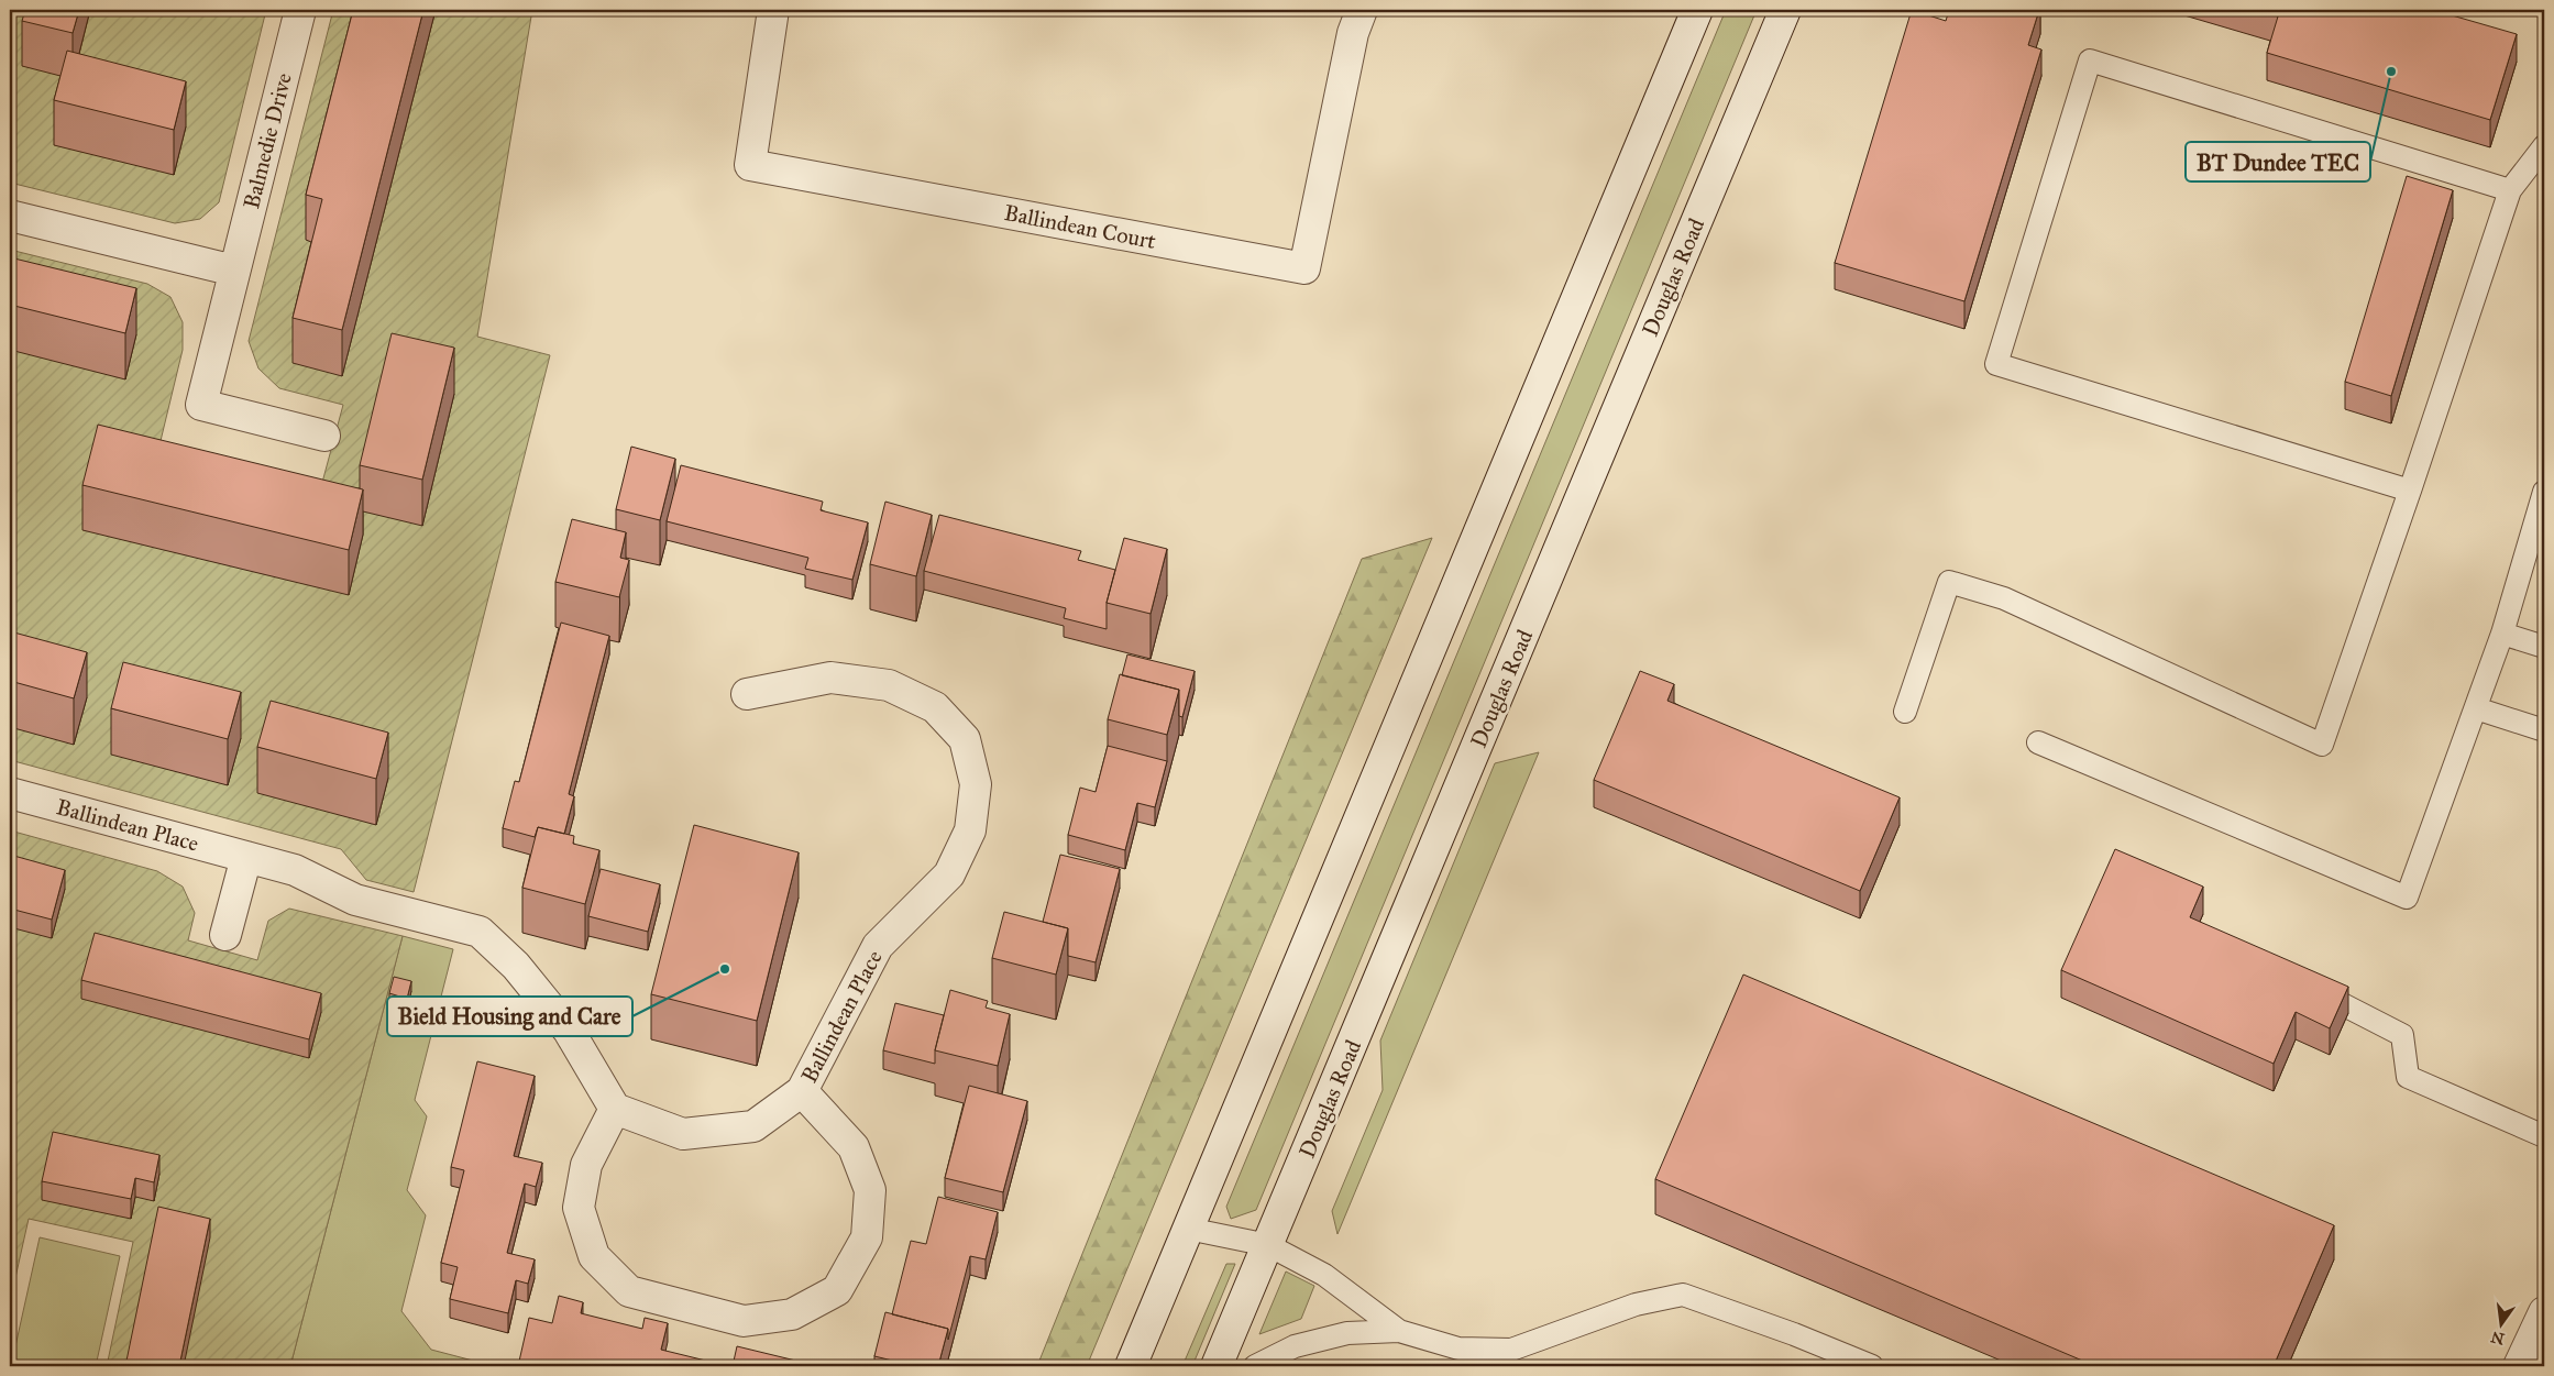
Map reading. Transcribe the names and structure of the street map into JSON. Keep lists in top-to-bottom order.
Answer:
{
  "streets": {
    "street": [
      "Balmedie Drive",
      "Ballindean Court",
      "Douglas Road",
      "Ballindean Place"
    ]
  },
  "places": ["BT Dundee TEC", "Bield Housing and Care"],
  "north": "bottom"
}
